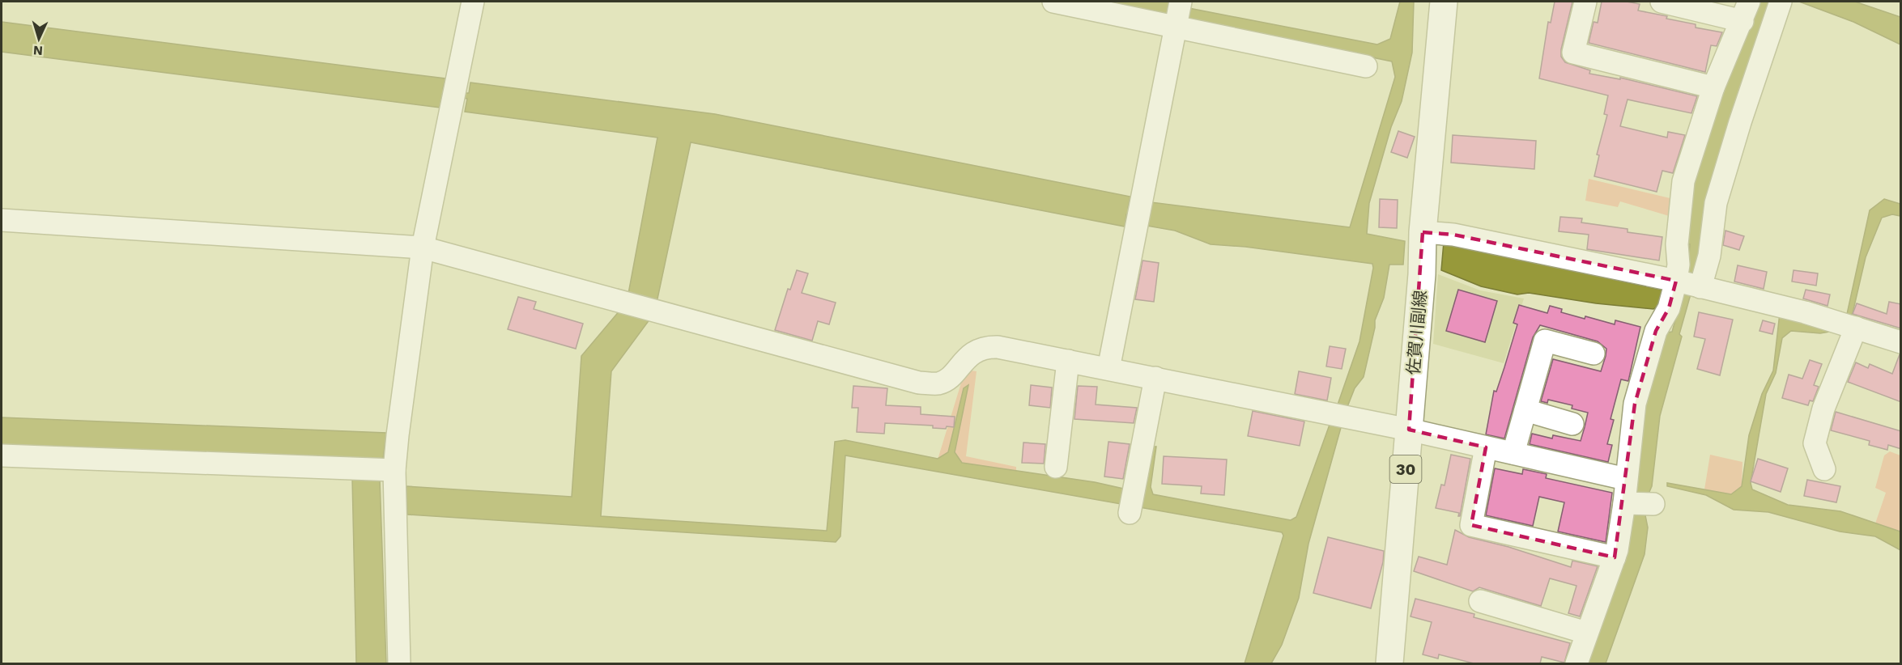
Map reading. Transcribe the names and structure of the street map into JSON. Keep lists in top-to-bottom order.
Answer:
{
  "streets": {
    "main road": ["佐賀川副線", "30"]
  },
  "north": "bottom"
}
